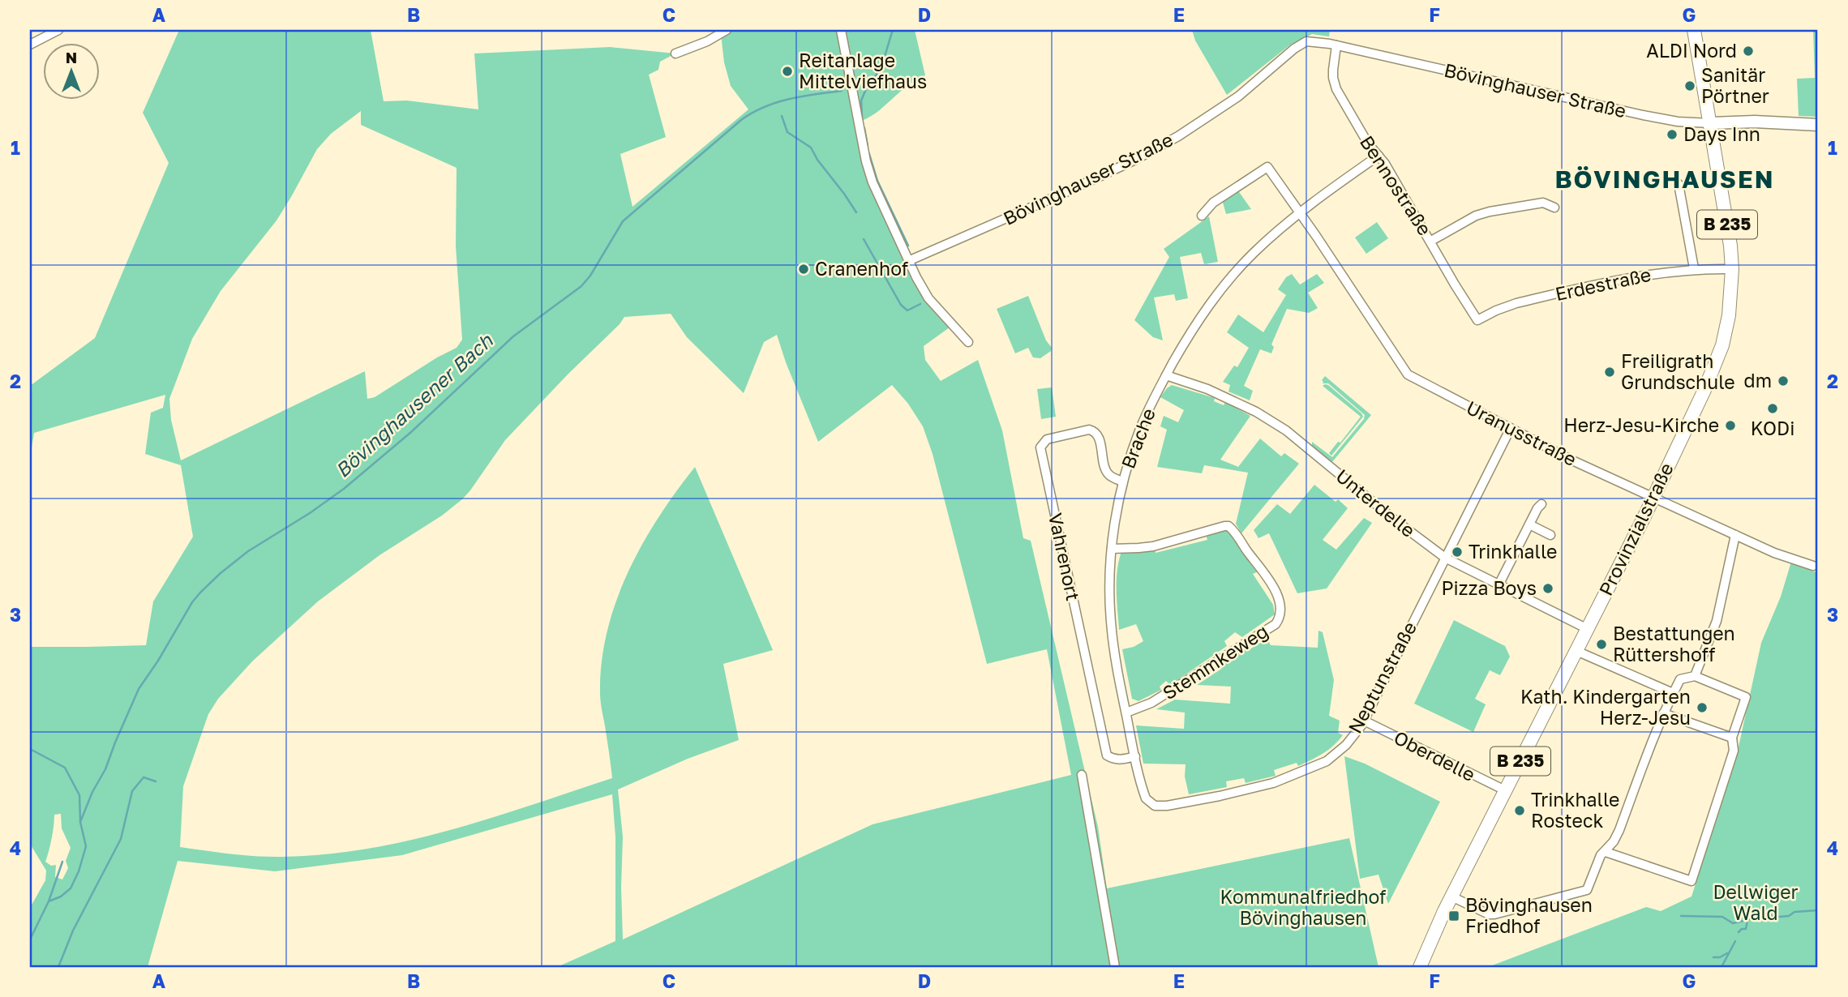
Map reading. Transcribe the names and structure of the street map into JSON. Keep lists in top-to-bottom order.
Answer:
{
  "streets": {
    "main road": ["Bövinghauser Straße", "B 235", "Provinzialstraße"],
    "street": [
      "Bennostraße",
      "Erdestraße",
      "Uranusstraße",
      "Brache",
      "Unterdelle",
      "Vahrenort",
      "Stemmkeweg",
      "Neptunstraße",
      "Oberdelle"
    ]
  },
  "crossings": [
    ["Bövinghauser Straße", "Bennostraße"],
    ["Bövinghauser Straße", "Provinzialstraße"],
    ["Bennostraße", "Erdestraße"],
    ["Bennostraße", "Brache"],
    ["Erdestraße", "Provinzialstraße"],
    ["Uranusstraße", "Brache"],
    ["Uranusstraße", "Provinzialstraße"],
    ["Uranusstraße", "Neptunstraße"],
    ["Brache", "Unterdelle"],
    ["Brache", "Vahrenort"],
    ["Brache", "Stemmkeweg"],
    ["Brache", "Neptunstraße"],
    ["Unterdelle", "Provinzialstraße"],
    ["Unterdelle", "Neptunstraße"],
    ["Provinzialstraße", "Oberdelle"],
    ["Neptunstraße", "Oberdelle"]
  ],
  "districts": ["BÖVINGHAUSEN"],
  "water": ["Bövinghausener Bach"],
  "parks": ["Dellwiger Wald", "Kommunalfriedhof Bövinghausen"],
  "places": {
    "other": [
      "ALDI Nord",
      "Reitanlage Mittelviefhaus",
      "Sanitär Pörtner",
      "Days Inn",
      "Cranenhof",
      "Freiligrath Grundschule",
      "dm",
      "KODi",
      "Herz-Jesu-Kirche",
      "Trinkhalle",
      "Pizza Boys",
      "Bestattungen Rüttershoff",
      "Kath. Kindergarten Herz-Jesu",
      "Trinkhalle Rosteck"
    ],
    "transit": ["Bövinghausen Friedhof"]
  },
  "north": "top",
  "grid": {
    "columns": [
      "A",
      "B",
      "C",
      "D",
      "E",
      "F",
      "G"
    ],
    "rows": [
      "1",
      "2",
      "3",
      "4"
    ]
  }
}
